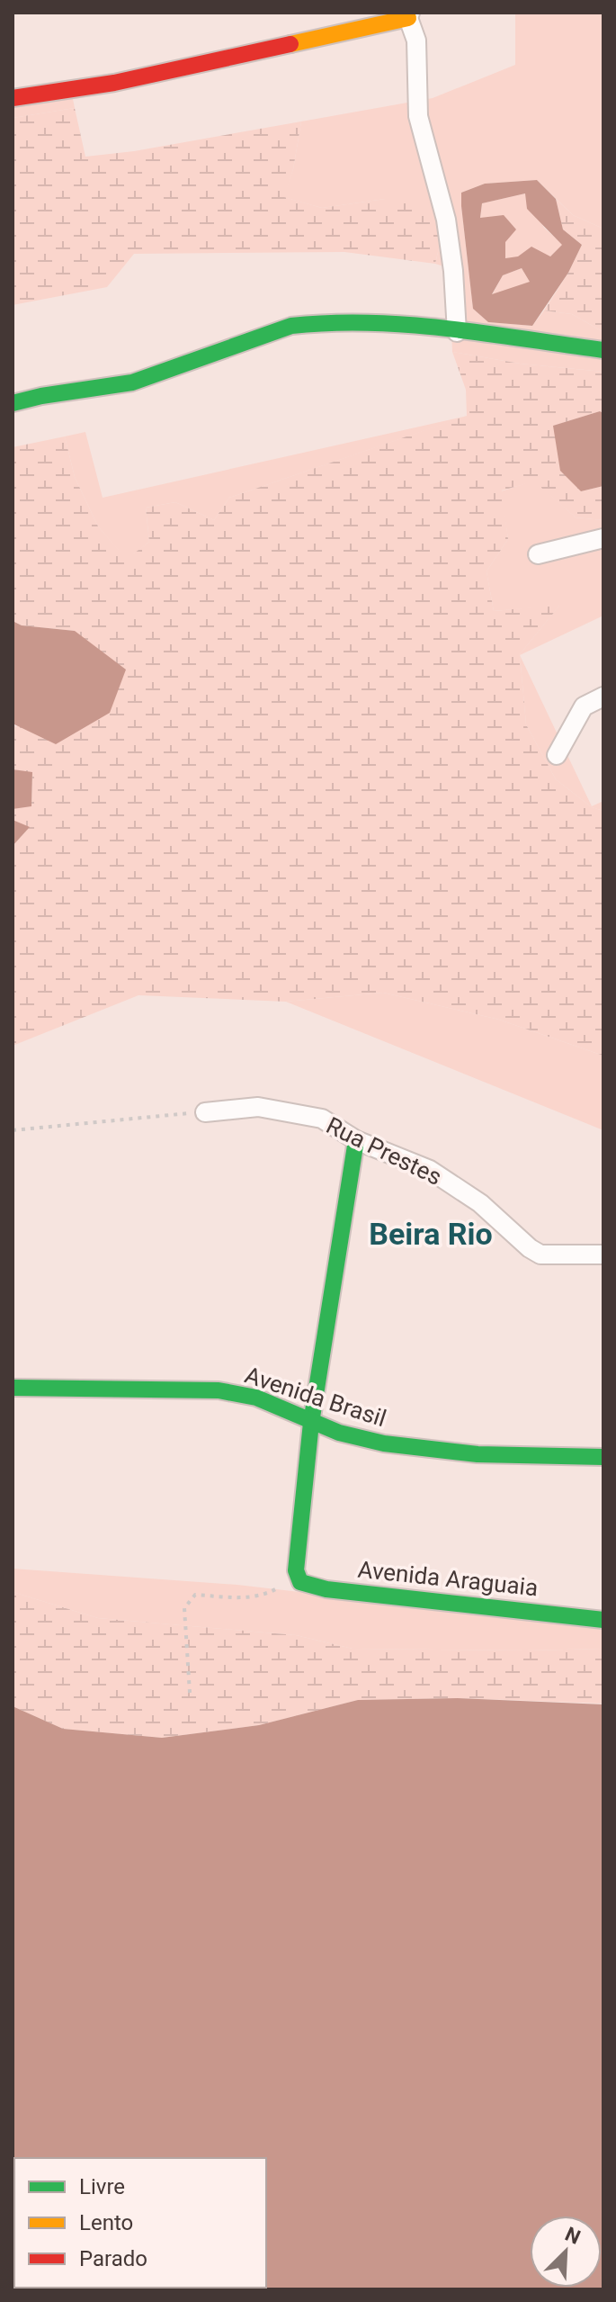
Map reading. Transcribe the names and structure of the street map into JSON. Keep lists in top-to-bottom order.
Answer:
{
  "streets": {
    "street": ["Rua Prestes", "Avenida Brasil", "Avenida Araguaia"]
  },
  "districts": ["Beira Rio"],
  "legend": ["Livre", "Lento", "Parado"],
  "north": "top right"
}
